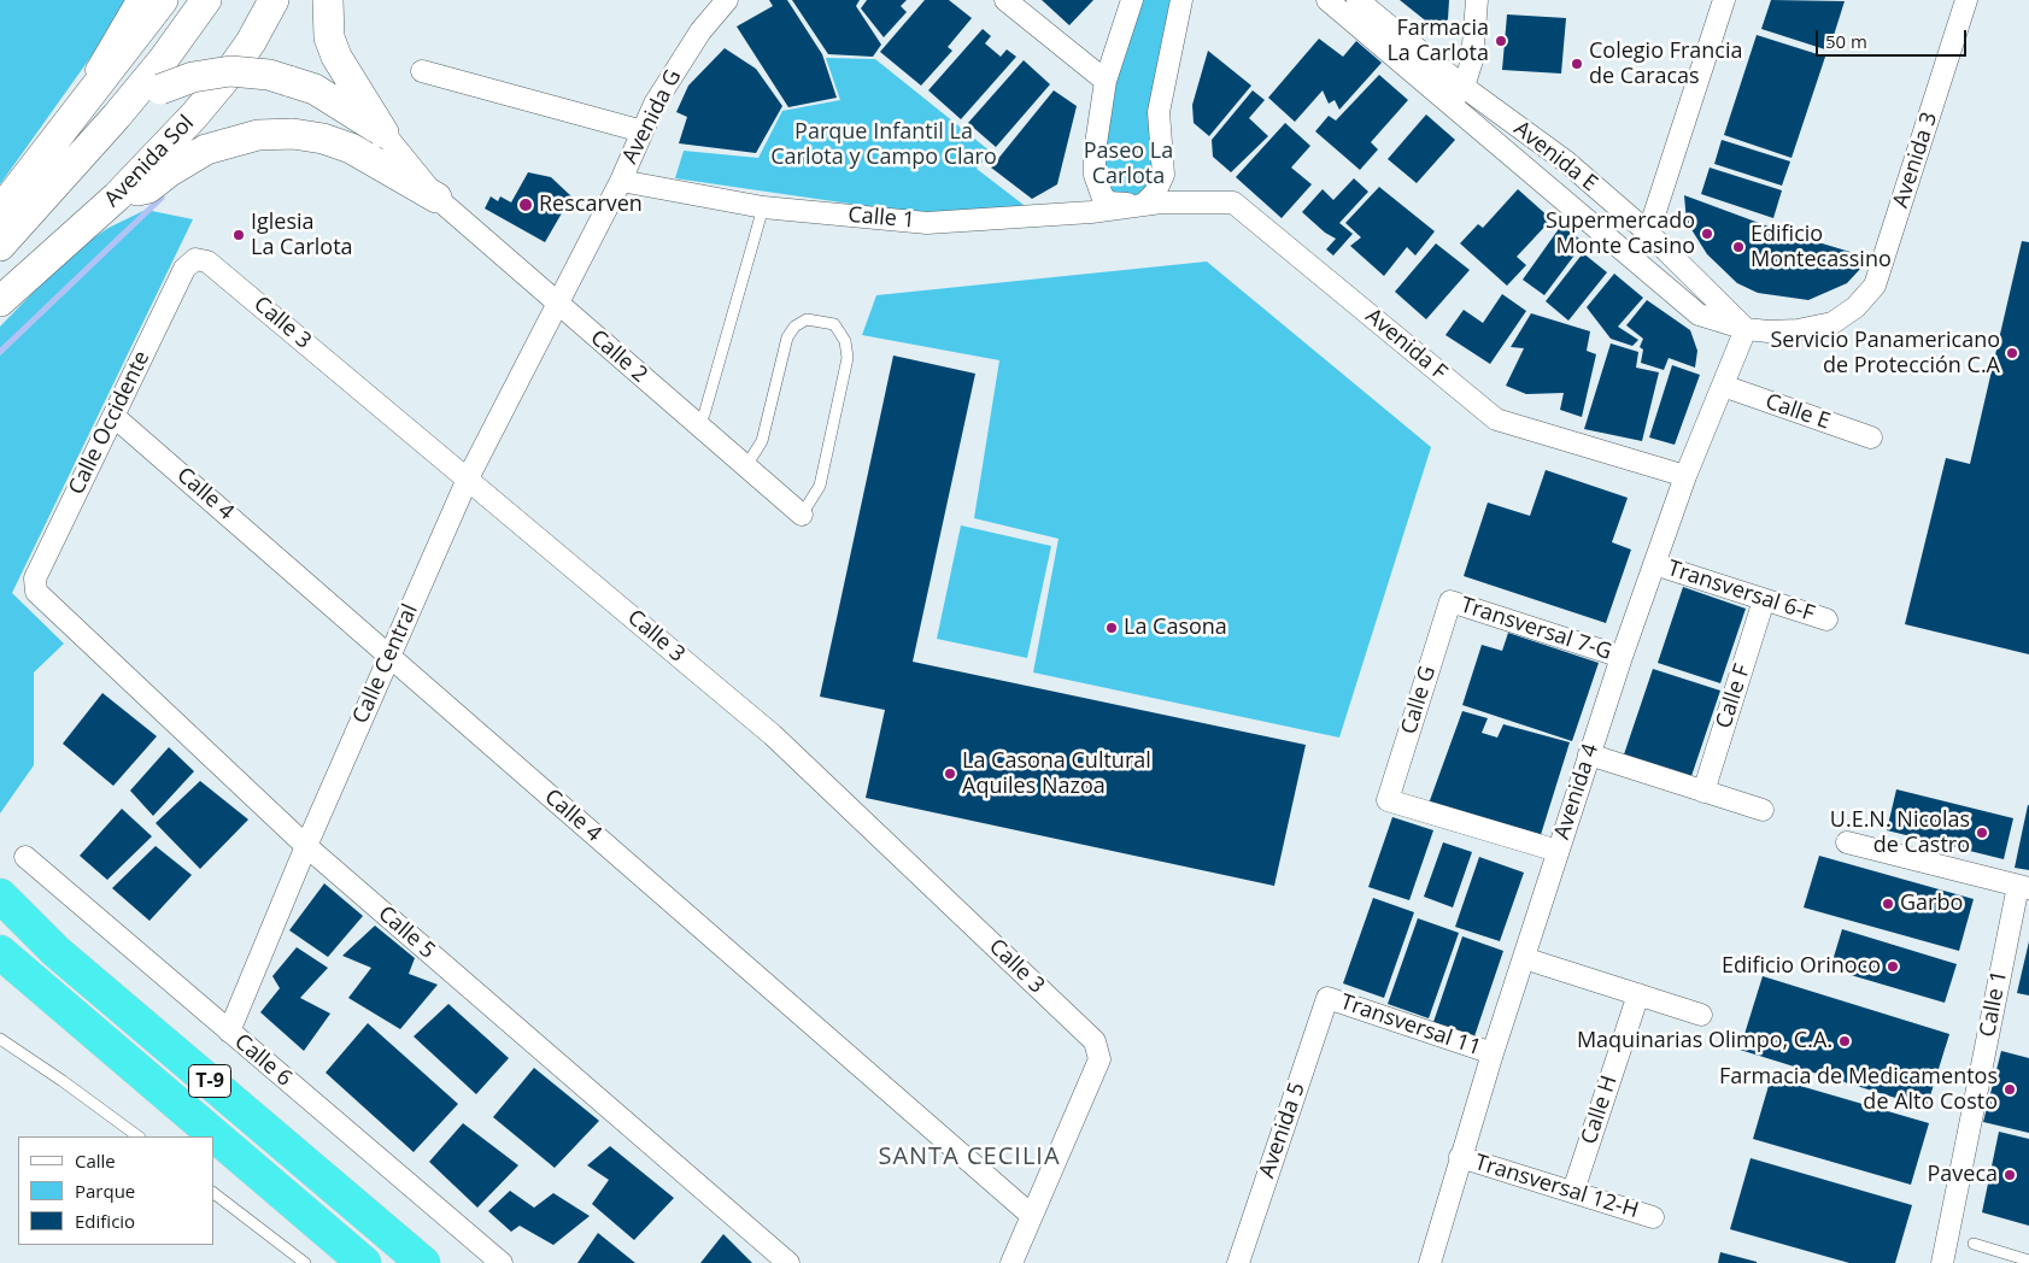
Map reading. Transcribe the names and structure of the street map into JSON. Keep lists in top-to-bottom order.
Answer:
{
  "streets": {
    "highway": ["T-9"],
    "main road": ["Avenida Sol"],
    "street": [
      "Avenida G",
      "Avenida E",
      "Avenida 3",
      "Calle 1",
      "Calle 3",
      "Avenida F",
      "Calle 2",
      "Calle E",
      "Calle Occidente",
      "Calle 4",
      "Transversal 6-F",
      "Transversal 7-G",
      "Calle Central",
      "Calle F",
      "Calle G",
      "Avenida 4",
      "Calle 5",
      "Transversal 11",
      "Calle 6",
      "Calle H",
      "Avenida 5",
      "Transversal 12-H"
    ]
  },
  "crossings": [
    ["Avenida G", "Calle 1"],
    ["Avenida G", "Calle 2"],
    ["Avenida G", "Calle Central"],
    ["Avenida E", "Avenida 3"],
    ["Avenida E", "Avenida 4"],
    ["Avenida 3", "Avenida 4"],
    ["Calle 1", "Avenida F"],
    ["Calle 3", "Calle Occidente"],
    ["Calle 3", "Calle 4"],
    ["Calle 3", "Calle Central"],
    ["Avenida F", "Avenida 4"],
    ["Calle 2", "Calle Central"],
    ["Calle E", "Avenida 4"],
    ["Calle Occidente", "Calle 4"],
    ["Calle Occidente", "Calle 5"],
    ["Calle 4", "Calle Central"],
    ["Transversal 6-F", "Calle F"],
    ["Transversal 6-F", "Avenida 4"],
    ["Transversal 7-G", "Calle G"],
    ["Transversal 7-G", "Avenida 4"],
    ["Calle Central", "Calle 5"],
    ["Calle Central", "Calle 6"],
    ["Calle G", "Avenida 4"],
    ["Avenida 4", "Transversal 11"],
    ["Avenida 4", "Transversal 12-H"],
    ["Transversal 11", "Avenida 5"],
    ["Calle H", "Transversal 12-H"]
  ],
  "districts": ["SANTA CECILIA"],
  "parks": ["Parque Infantil La Carlota y Campo Claro", "Paseo La Carlota"],
  "places": [
    "Farmacia La Carlota",
    "Colegio Francia de Caracas",
    "Rescarven",
    "Supermercado Monte Casino",
    "Iglesia La Carlota",
    "Edificio Montecassino",
    "Servicio Panamericano de Protección C.A",
    "La Casona",
    "La Casona Cultural Aquiles Nazoa",
    "U.E.N. Nicolas de Castro",
    "Garbo",
    "Edificio Orinoco",
    "Maquinarias Olimpo, C.A.",
    "Farmacia de Medicamentos de Alto Costo",
    "Paveca"
  ],
  "legend": ["Calle", "Parque", "Edificio"],
  "scale_bar": "50 m"
}
